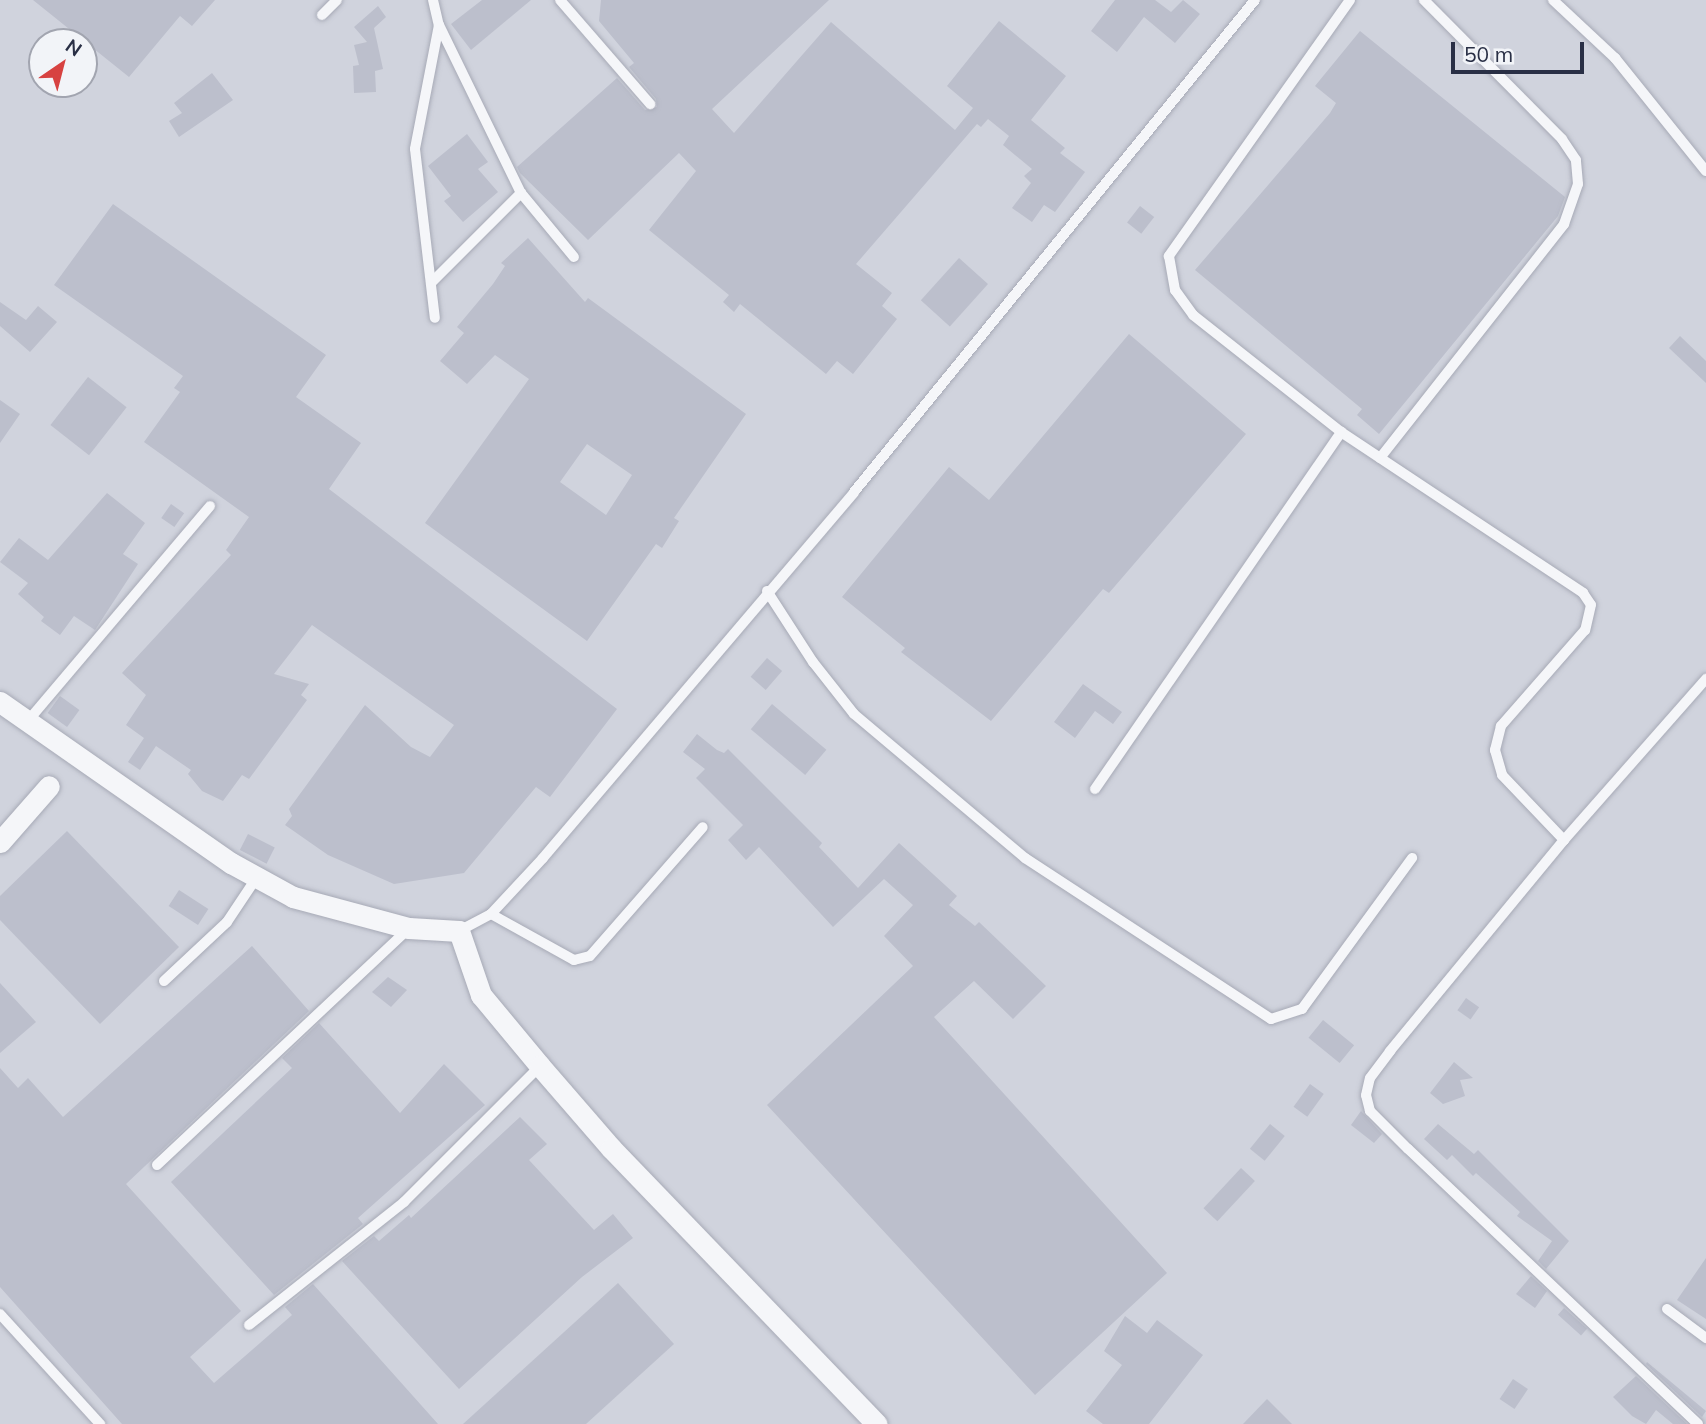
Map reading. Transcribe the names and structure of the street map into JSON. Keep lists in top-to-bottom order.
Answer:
{
  "scale_bar": "50 m",
  "north": "top right"
}
